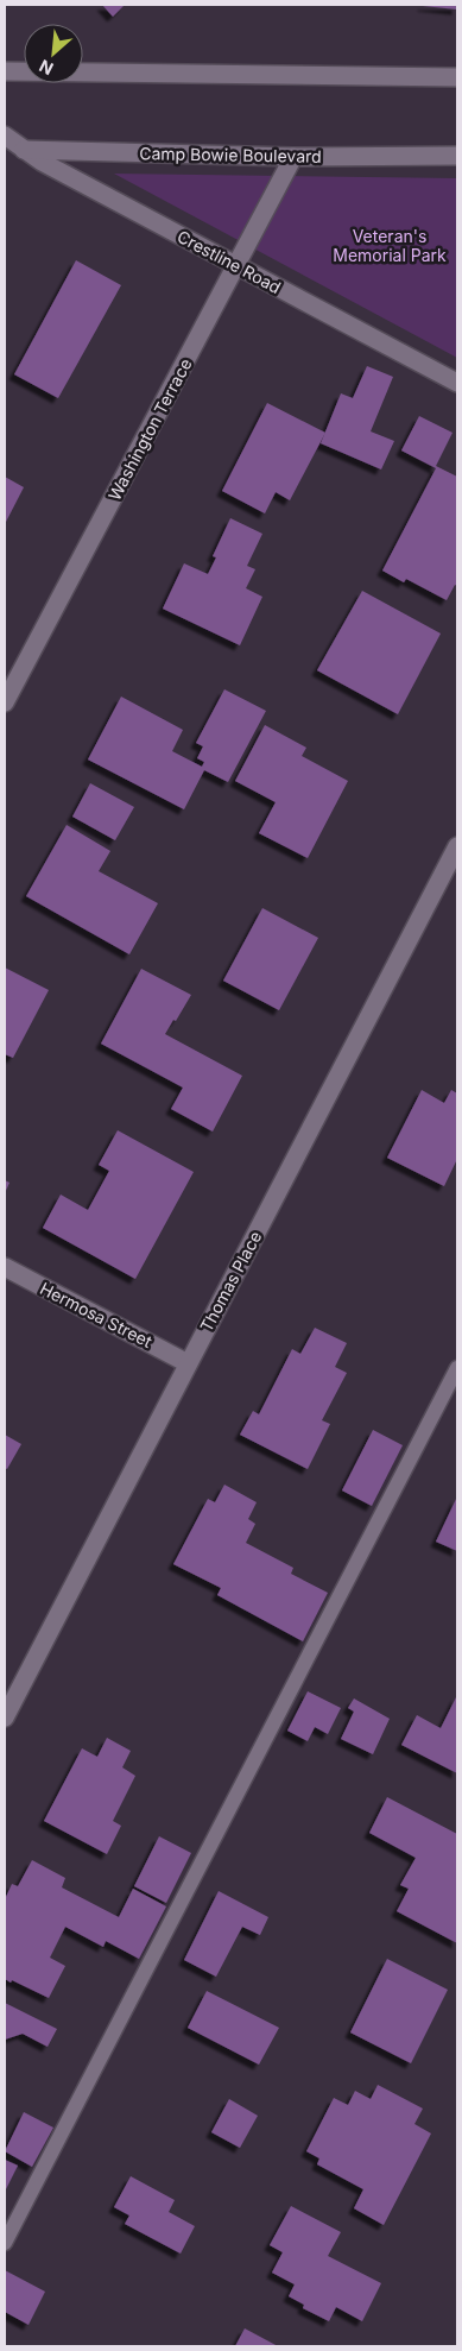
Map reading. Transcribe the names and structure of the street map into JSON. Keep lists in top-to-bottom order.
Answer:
{
  "streets": {
    "street": [
      "Camp Bowie Boulevard",
      "Crestline Road",
      "Washington Terrace",
      "Thomas Place",
      "Hermosa Street"
    ]
  },
  "crossings": [
    ["Camp Bowie Boulevard", "Crestline Road"],
    ["Camp Bowie Boulevard", "Washington Terrace"],
    ["Crestline Road", "Washington Terrace"],
    ["Thomas Place", "Hermosa Street"]
  ],
  "parks": ["Veteran's Memorial Park"],
  "north": "bottom left"
}
